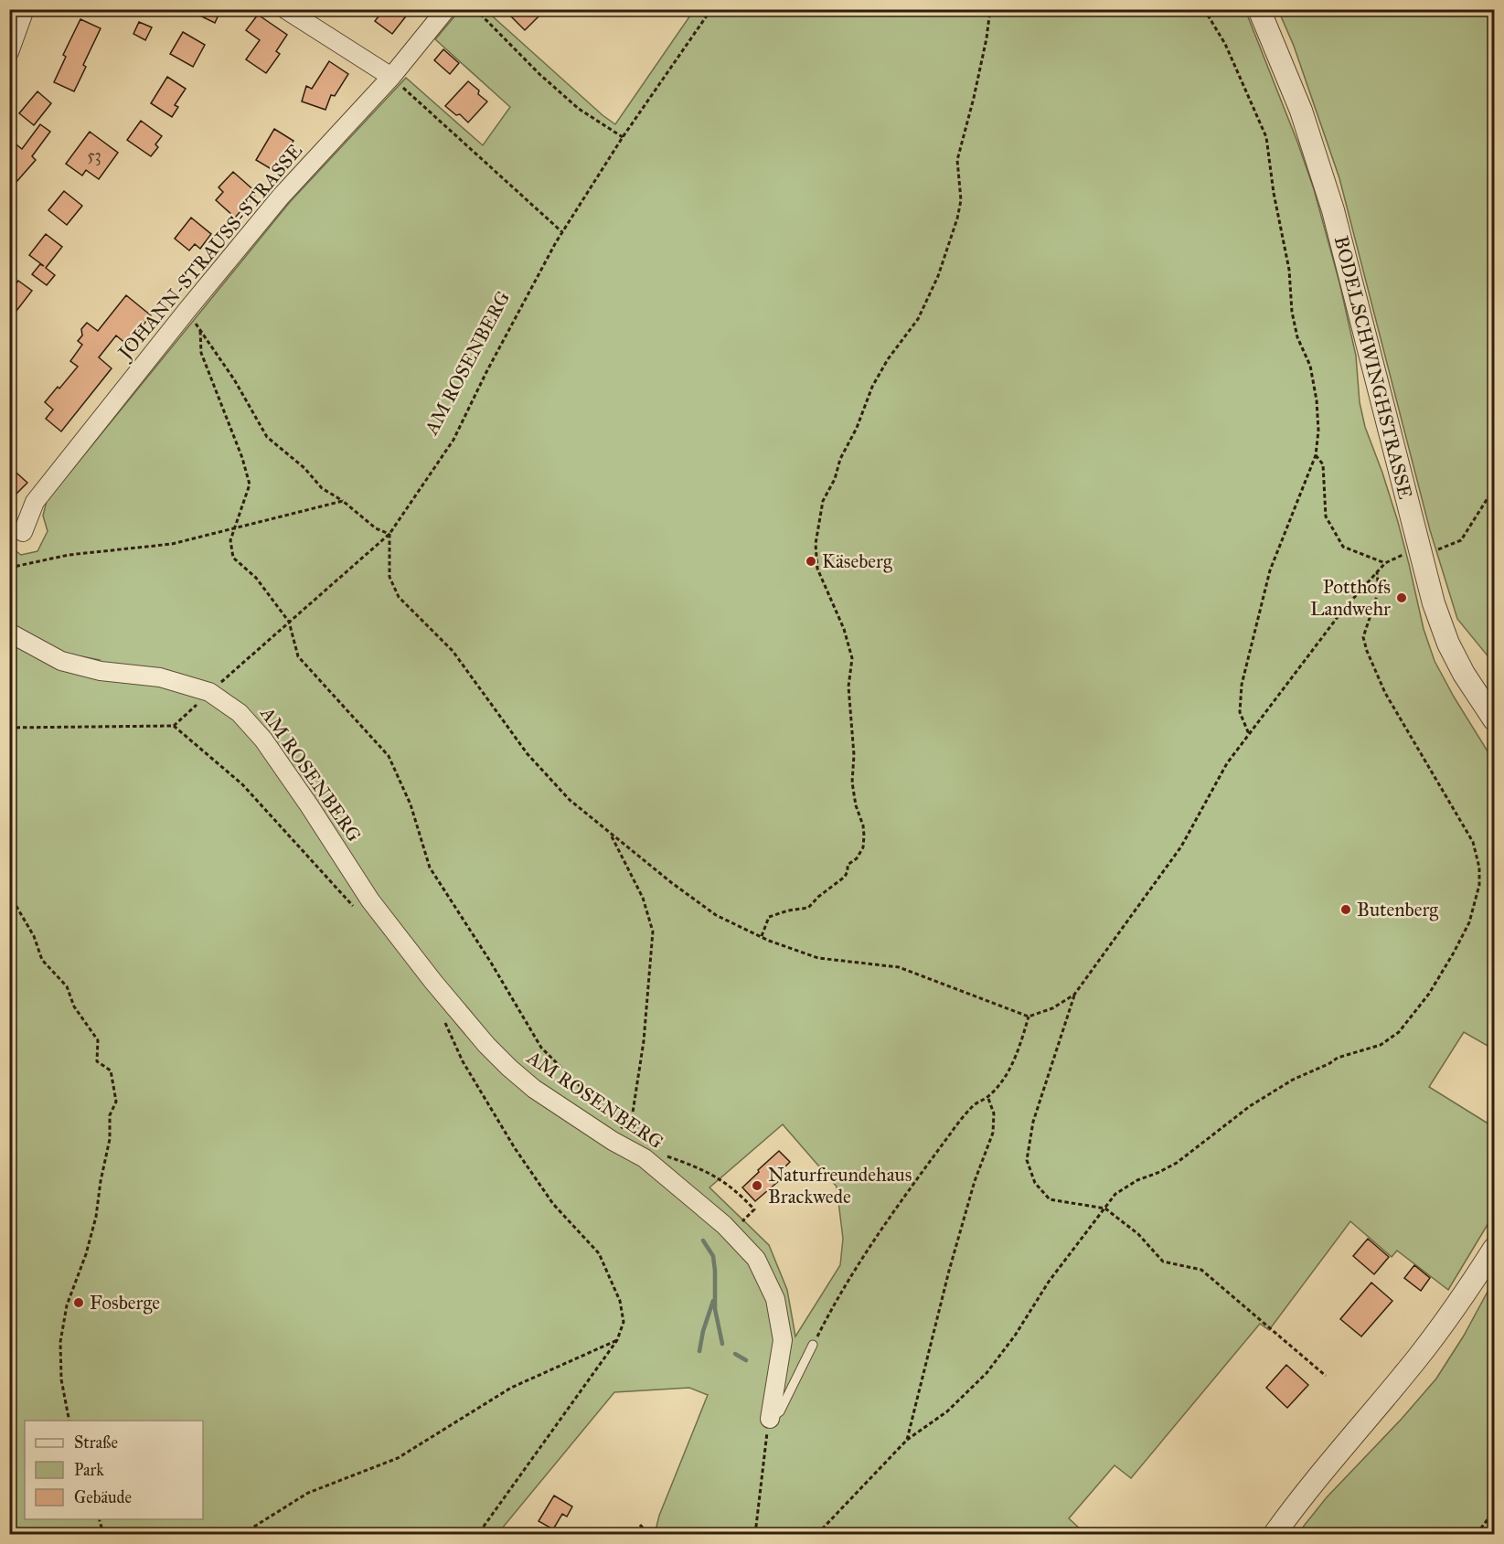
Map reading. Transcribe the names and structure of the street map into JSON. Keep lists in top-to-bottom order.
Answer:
{
  "streets": {
    "street": ["JOHANN-STRAUSS-STRASSE", "AM ROSENBERG", "BODELSCHWINGHSTRASSE"]
  },
  "places": [
    "Käseberg",
    "Potthofs Landwehr",
    "Butenberg",
    "Naturfreundehaus Brackwede",
    "Fosberge"
  ],
  "house_numbers": ["53"],
  "legend": ["Straße", "Park", "Gebäude"]
}
